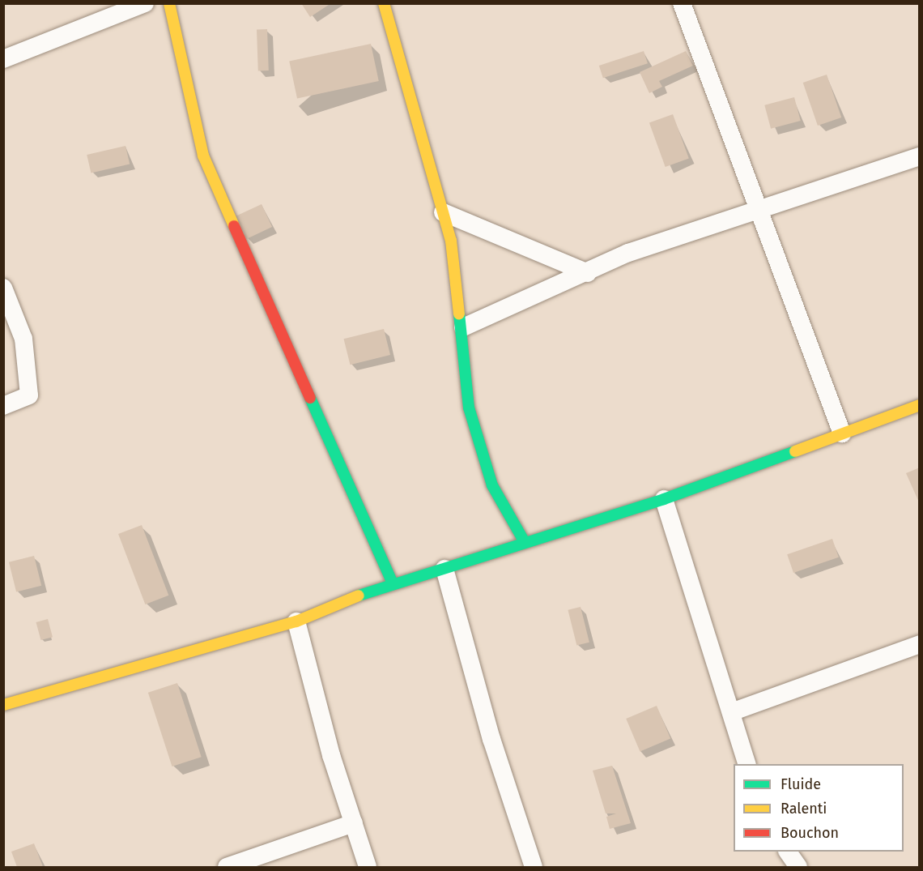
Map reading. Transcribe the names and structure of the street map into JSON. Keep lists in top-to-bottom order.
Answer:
{
  "legend": ["Fluide", "Ralenti", "Bouchon"]
}
